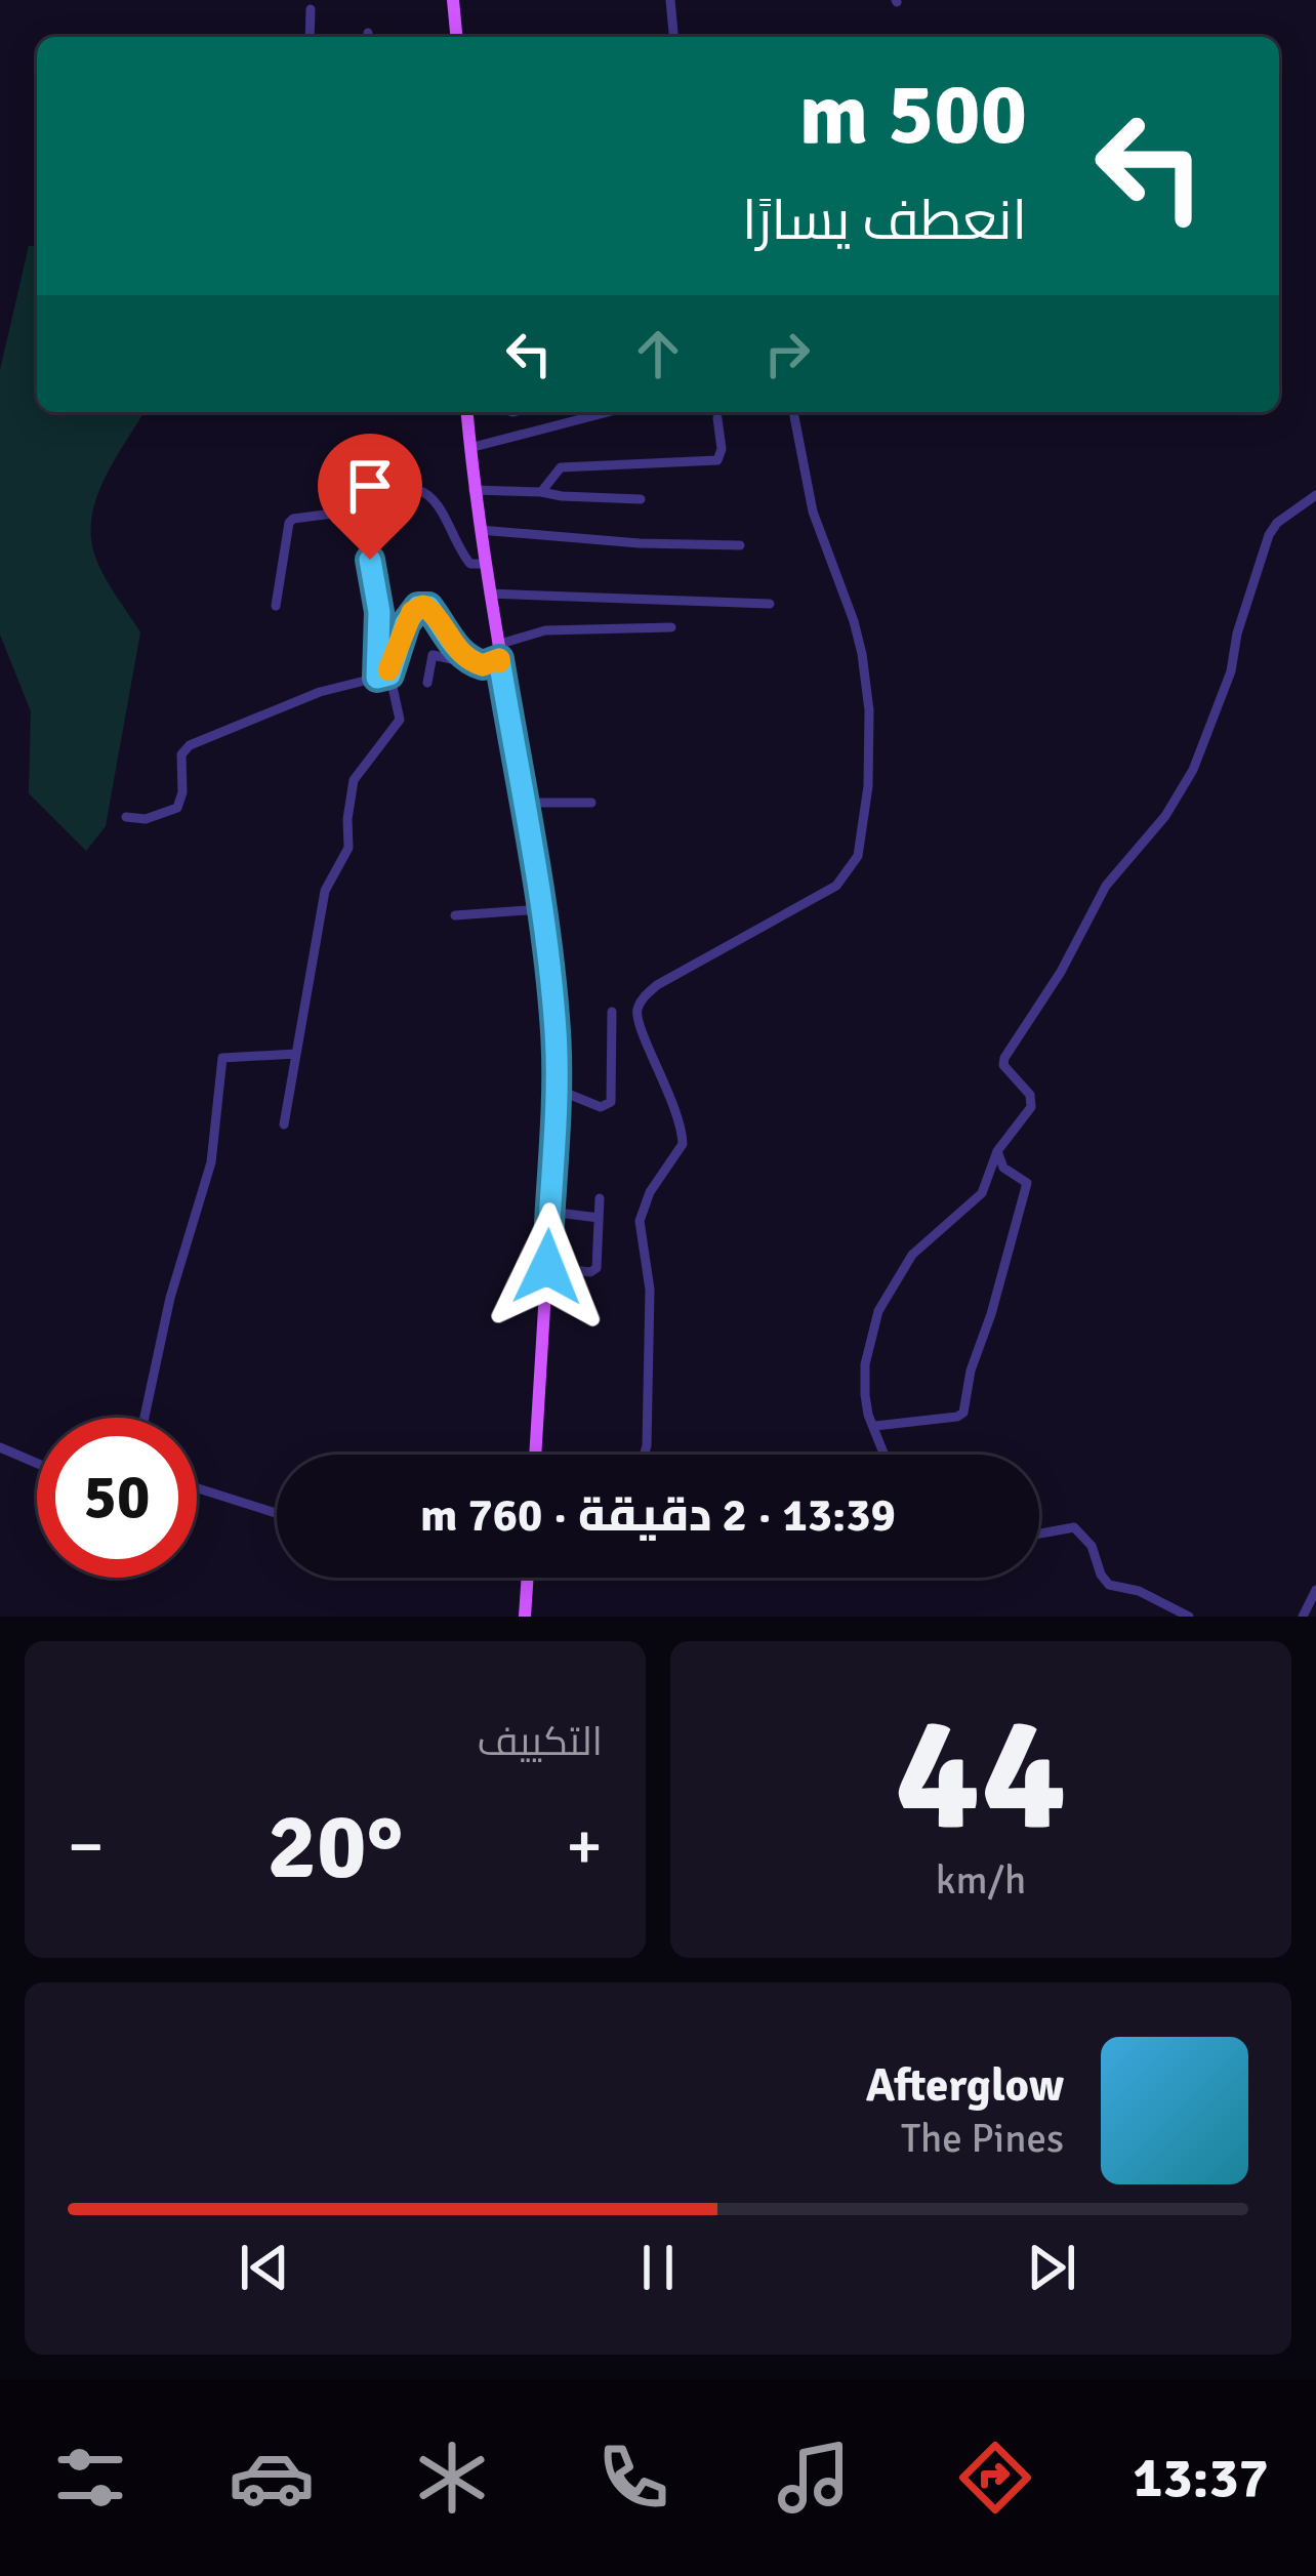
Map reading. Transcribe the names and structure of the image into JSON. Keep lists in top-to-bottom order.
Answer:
{
  "page": {
    "turn": ["500 m", "انعطف يسارًا"],
    "limit": "50",
    "trip": "13:39 · 2 دقيقة · 760 m",
    "tile": [
      ["44", "km/h"],
      "التكييف"
    ],
    "heat": ["−", "20°", "+"],
    "song": ["Afterglow", "The Pines"],
    "tabs": "13:37"
  }
}
